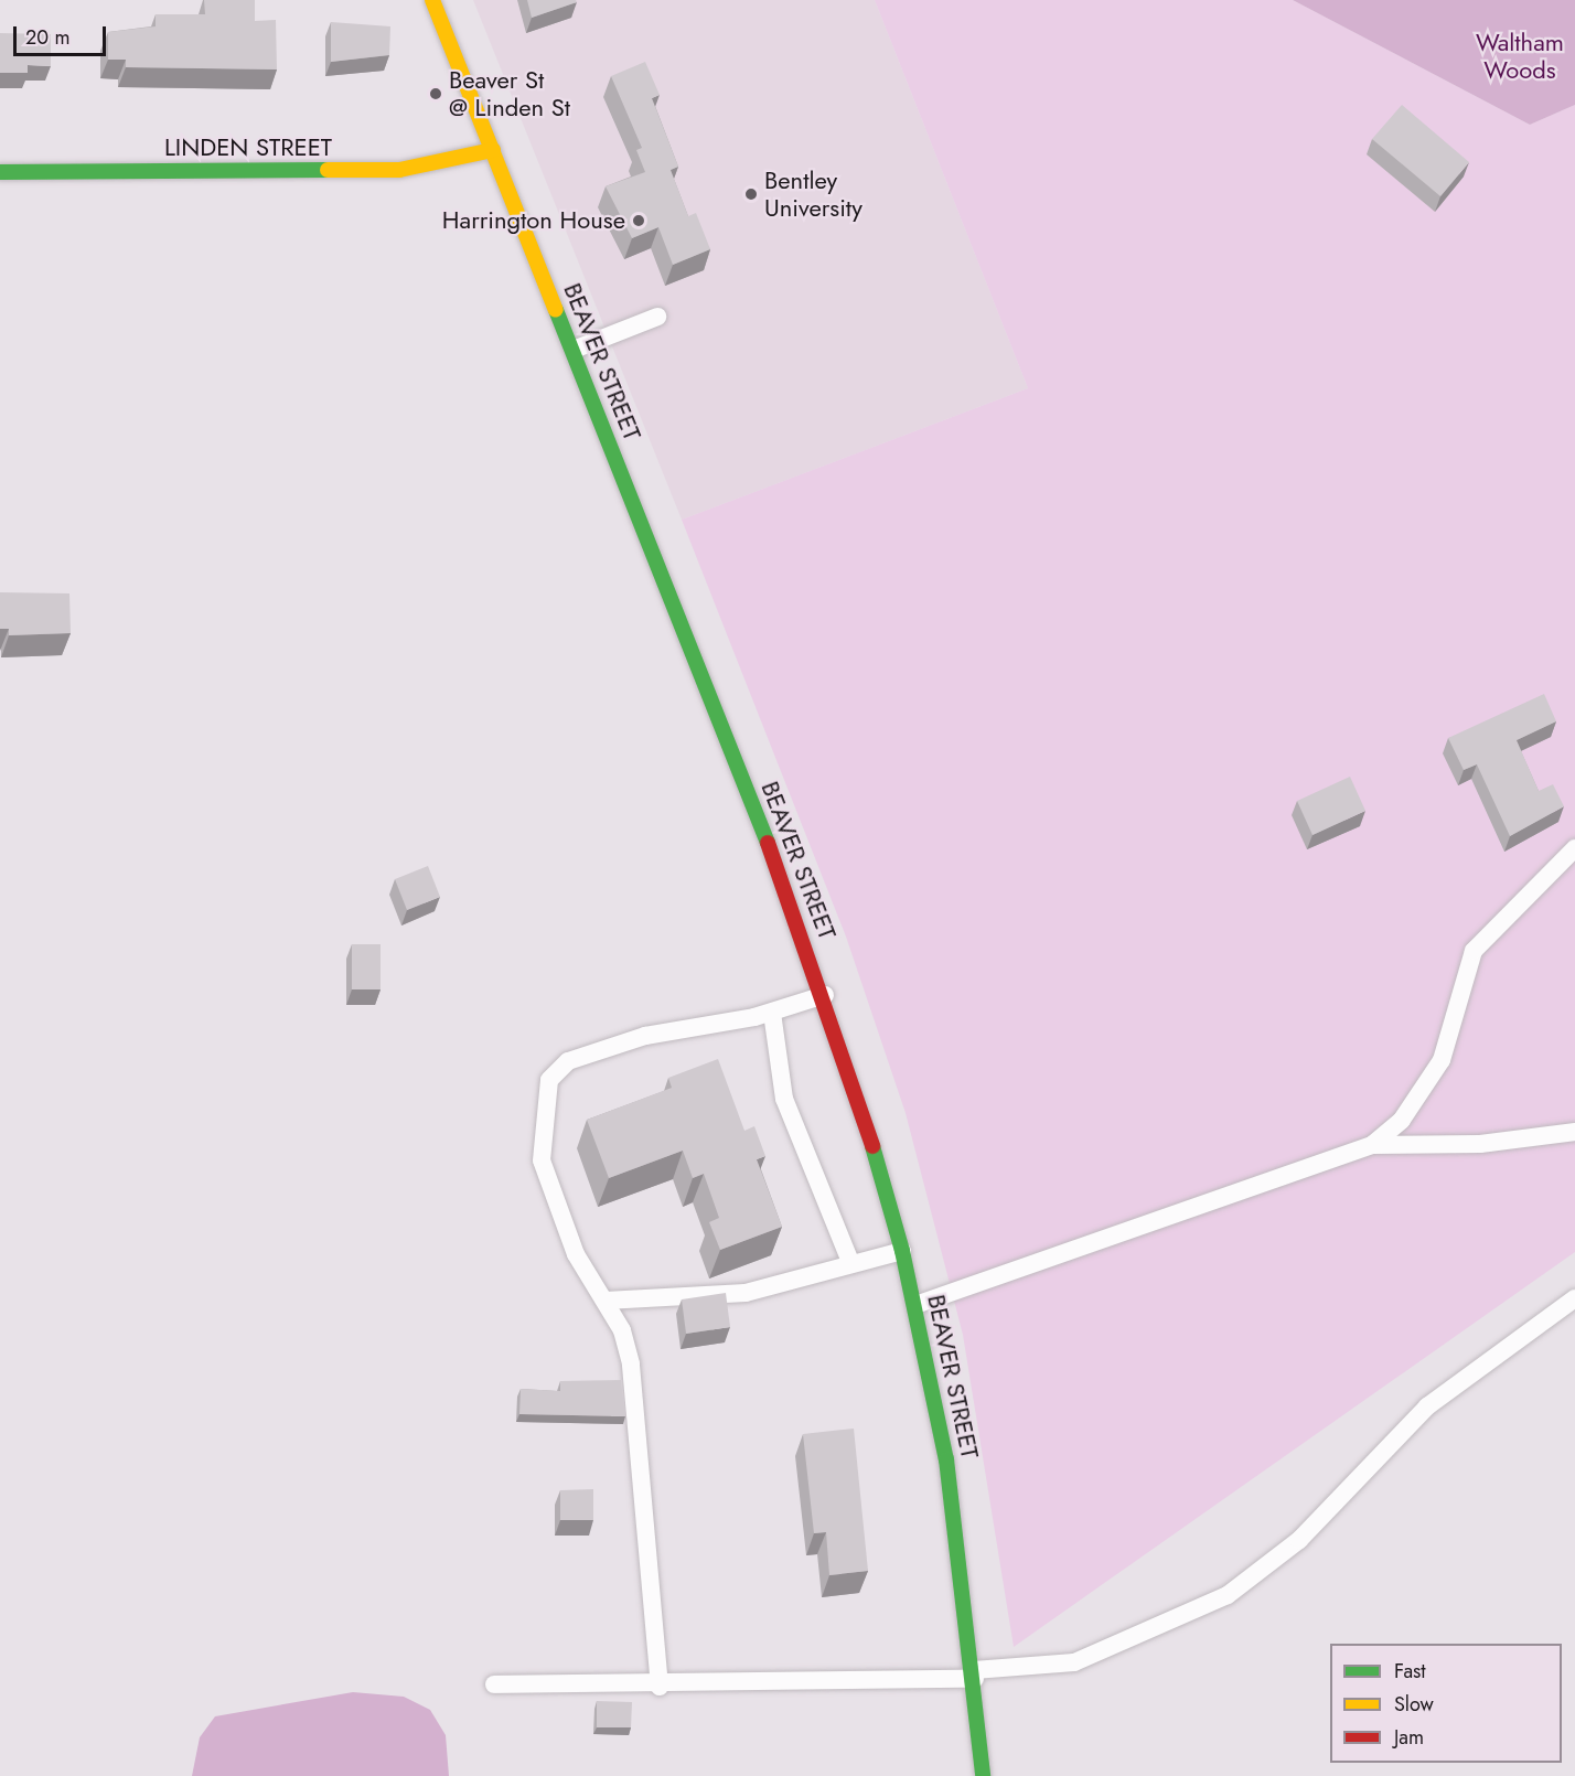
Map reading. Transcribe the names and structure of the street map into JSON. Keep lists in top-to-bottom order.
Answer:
{
  "streets": {
    "main road": ["LINDEN STREET", "BEAVER STREET"]
  },
  "crossings": [
    ["LINDEN STREET", "BEAVER STREET"]
  ],
  "parks": ["Waltham Woods"],
  "places": ["Beaver St @ Linden St", "Bentley University", "Harrington House"],
  "legend": ["Fast", "Slow", "Jam"],
  "scale_bar": "20 m"
}
